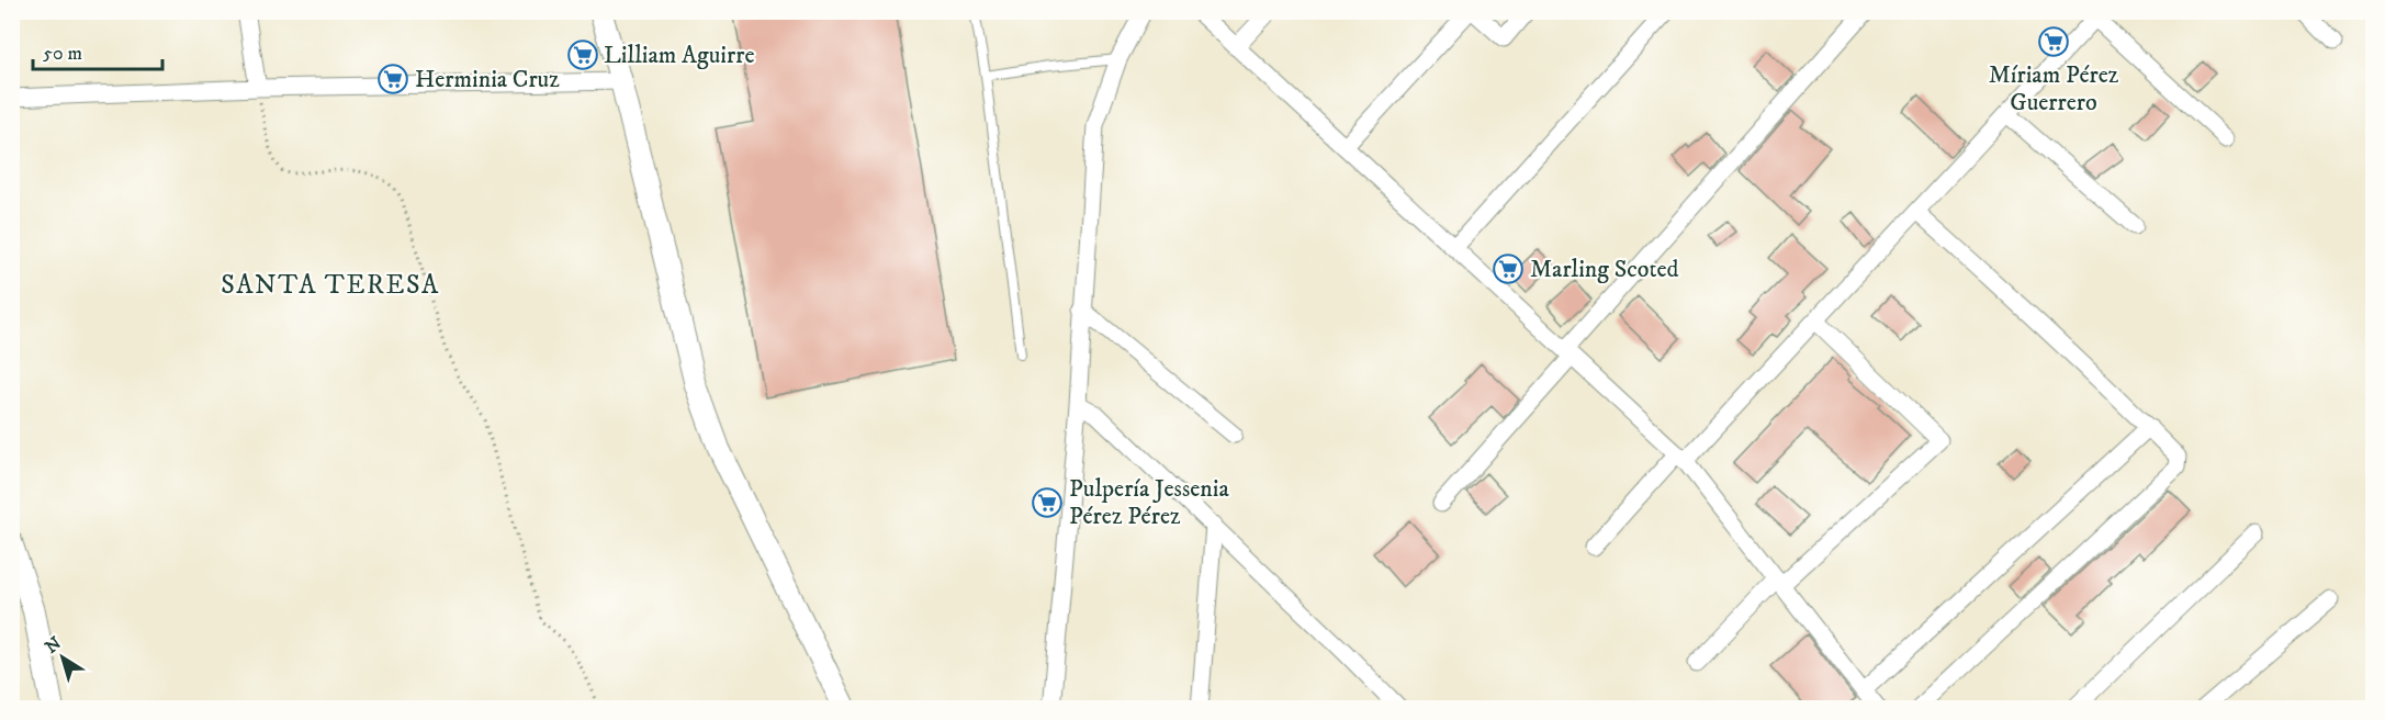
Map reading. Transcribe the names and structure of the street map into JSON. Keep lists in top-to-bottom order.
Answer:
{
  "districts": ["SANTA TERESA"],
  "places": {
    "supermarket": [
      "Míriam Pérez Guerrero",
      "Lilliam Aguirre",
      "Herminia Cruz",
      "Marling Scoted",
      "Pulpería Jessenia Pérez Pérez"
    ]
  },
  "scale_bar": "50 m",
  "north": "top left"
}
